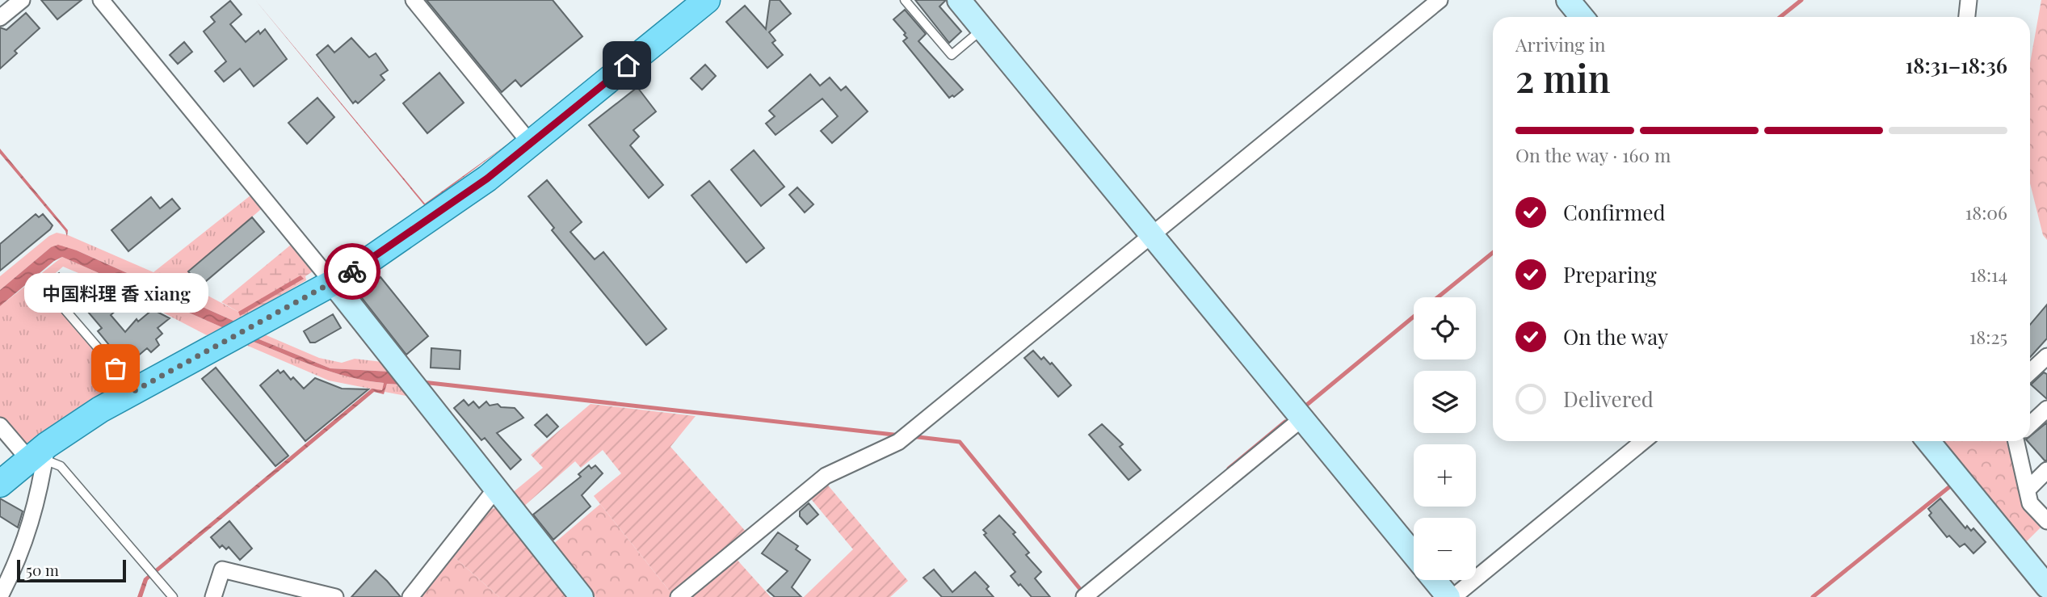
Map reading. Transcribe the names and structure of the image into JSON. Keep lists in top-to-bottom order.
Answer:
{
  "places": ["中国料理 香 xiang"],
  "scale_bar": "50 m",
  "page": {
    "heading": ["2 min", "Arriving in", "18:31–18:36"],
    "bar": "On the way · 160 m",
    "list": [
      ["Confirmed", "18:06"],
      ["Preparing", "18:14"],
      ["On the way", "18:25"],
      "Delivered"
    ],
    "bubble": "中国料理 香 xiang",
    "map_buttons": ["+", "−"],
    "scale": "50 m"
  }
}
